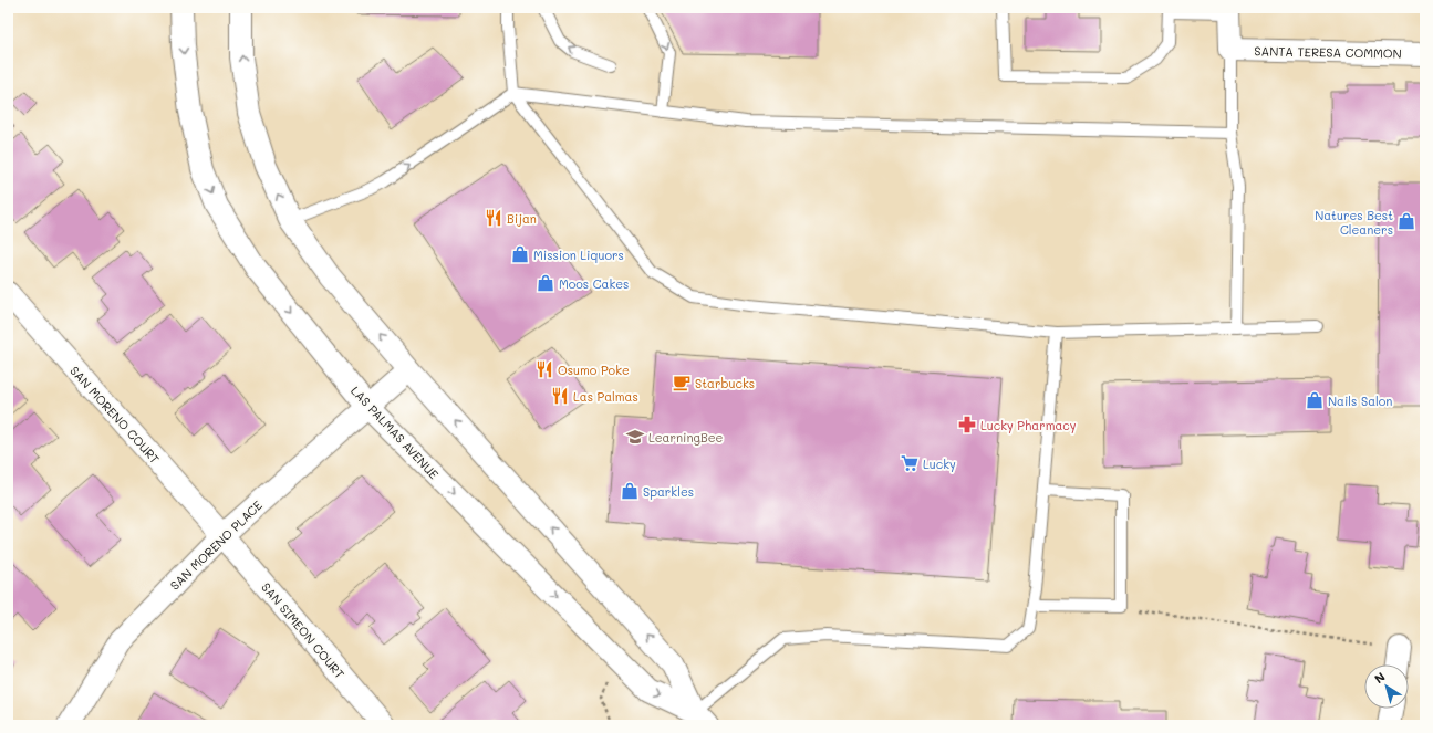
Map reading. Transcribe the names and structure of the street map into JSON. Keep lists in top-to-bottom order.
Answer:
{
  "streets": {
    "street": [
      "SANTA TERESA COMMON",
      "SAN MORENO COURT",
      "LAS PALMAS AVENUE",
      "SAN MORENO PLACE",
      "SAN SIMEON COURT"
    ]
  },
  "crossings": [
    ["SAN MORENO COURT", "SAN MORENO PLACE"],
    ["SAN MORENO COURT", "SAN SIMEON COURT"],
    ["LAS PALMAS AVENUE", "SAN MORENO PLACE"],
    ["SAN MORENO PLACE", "SAN SIMEON COURT"]
  ],
  "places": {
    "restaurant": ["Bijan", "Osumo Poke", "Las Palmas"],
    "shop": [
      "Natures Best Cleaners",
      "Mission Liquors",
      "Moos Cakes",
      "Nails Salon",
      "Sparkles"
    ],
    "cafe": ["Starbucks"],
    "pharmacy": ["Lucky Pharmacy"],
    "school or university": ["LearningBee"],
    "supermarket": ["Lucky"]
  },
  "north": "top left"
}
